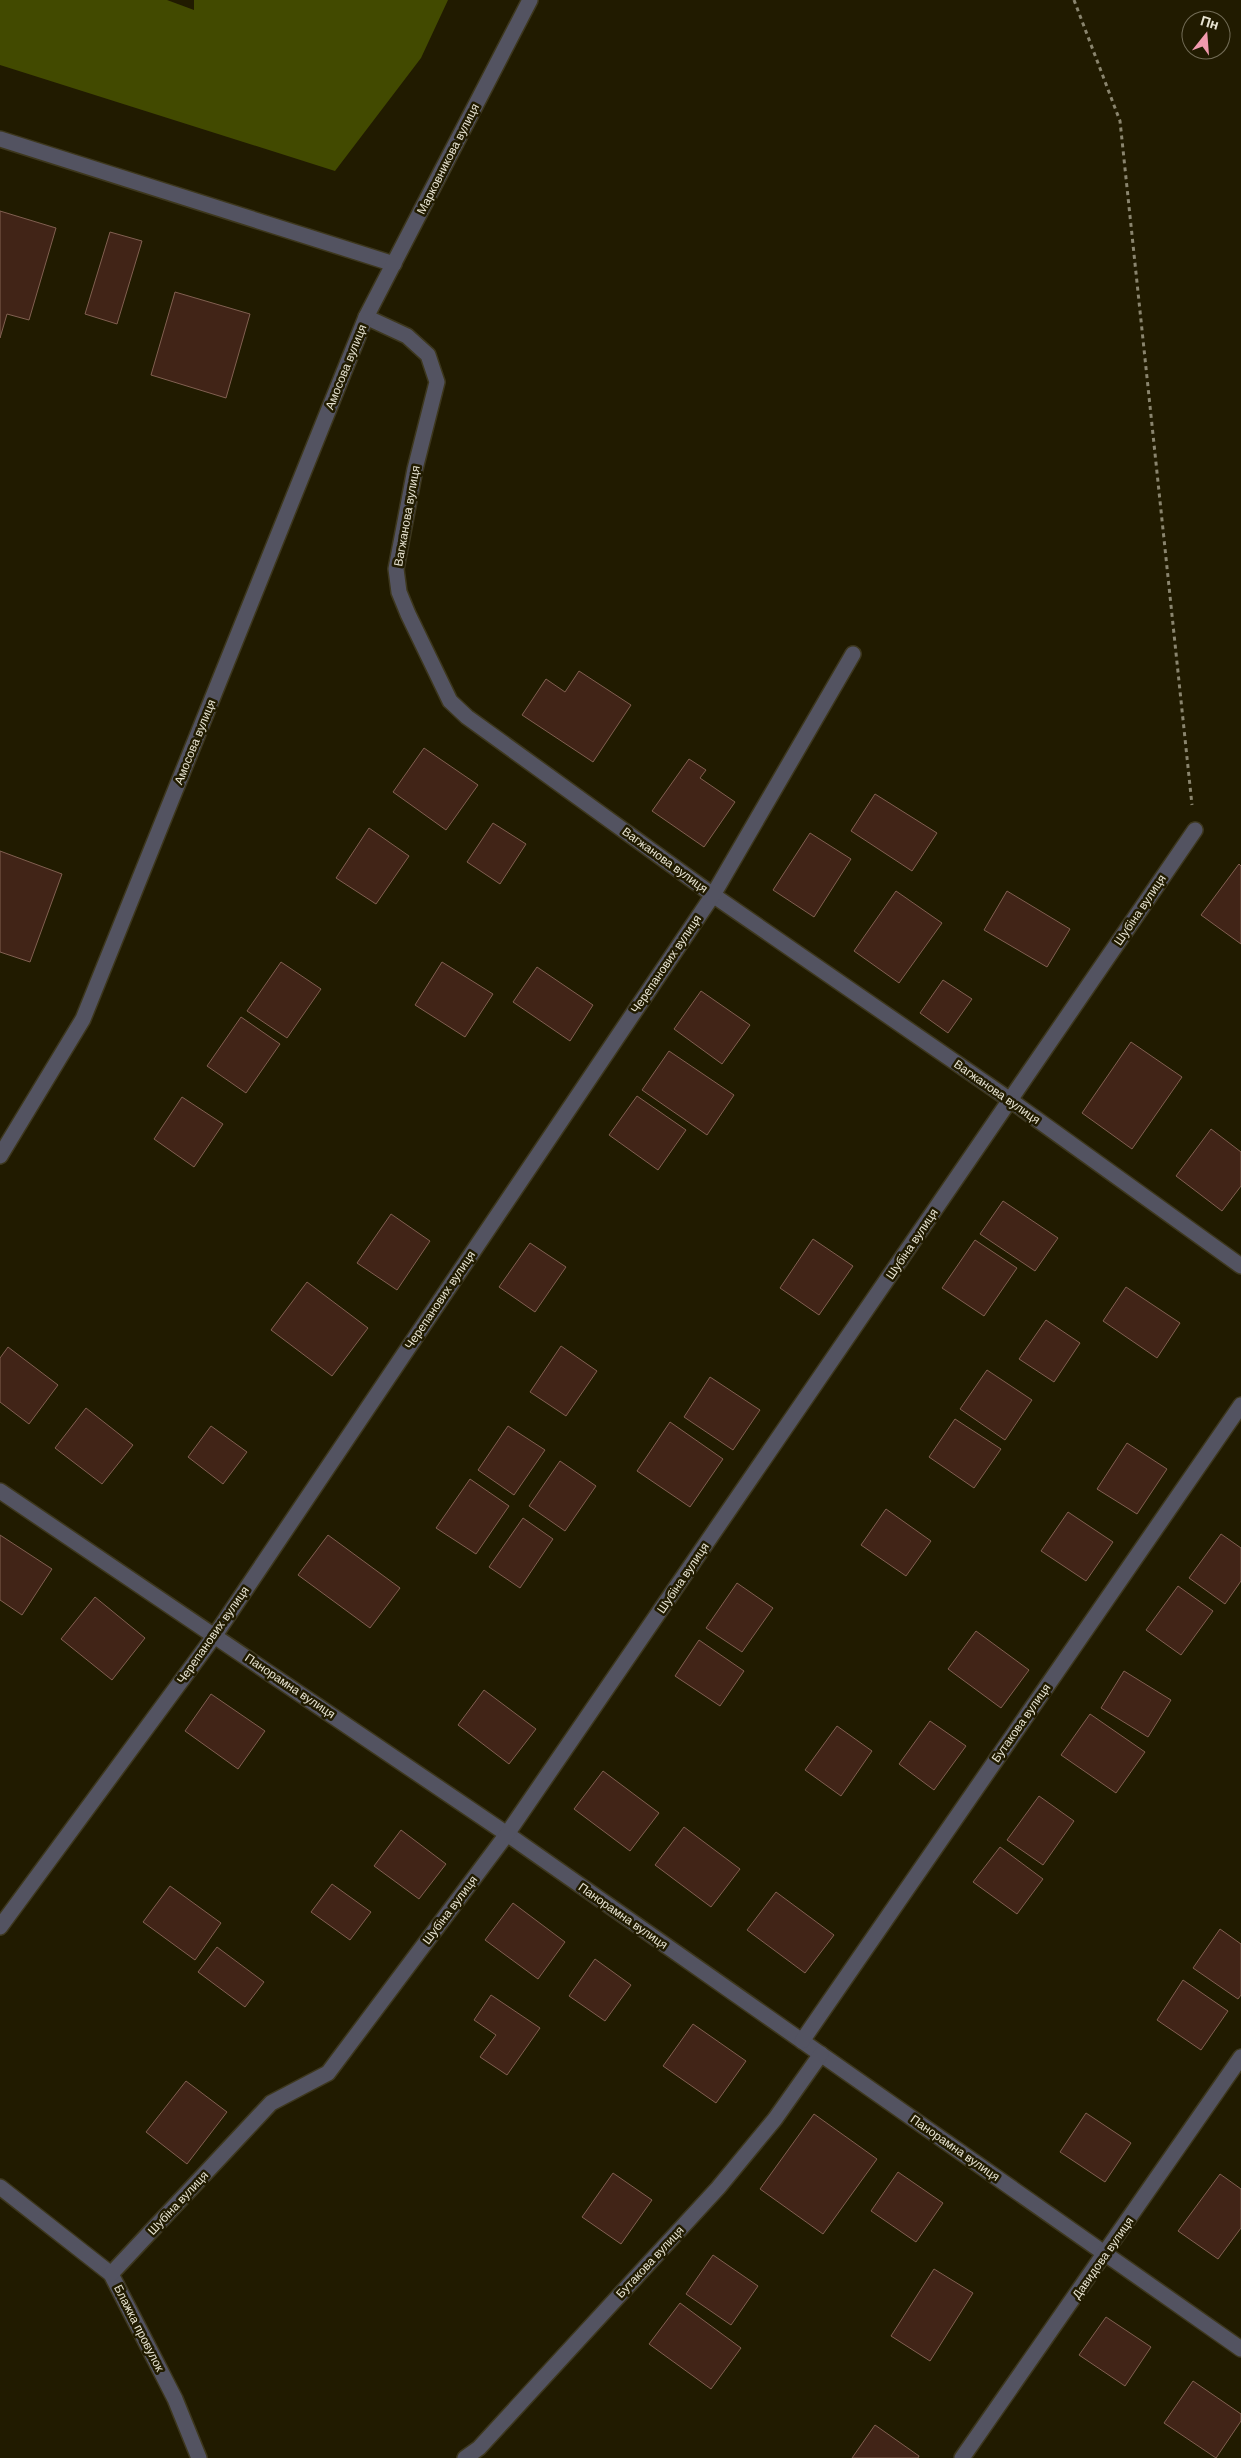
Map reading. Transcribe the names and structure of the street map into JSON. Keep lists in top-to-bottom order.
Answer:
{
  "streets": {
    "street": [
      "Марковникова вулиця",
      "Амосова вулиця",
      "Вагжанова вулиця",
      "Шубіна вулиця",
      "Черепанових вулиця",
      "Панорамна вулиця",
      "Бутакова вулиця",
      "Давидова вулиця",
      "Блажка провулок"
    ]
  },
  "crossings": [
    ["Марковникова вулиця", "Амосова вулиця"],
    ["Марковникова вулиця", "Вагжанова вулиця"],
    ["Амосова вулиця", "Вагжанова вулиця"],
    ["Вагжанова вулиця", "Шубіна вулиця"],
    ["Вагжанова вулиця", "Черепанових вулиця"],
    ["Шубіна вулиця", "Панорамна вулиця"],
    ["Шубіна вулиця", "Блажка провулок"],
    ["Черепанових вулиця", "Панорамна вулиця"],
    ["Панорамна вулиця", "Бутакова вулиця"],
    ["Панорамна вулиця", "Давидова вулиця"]
  ],
  "north": "top"
}
